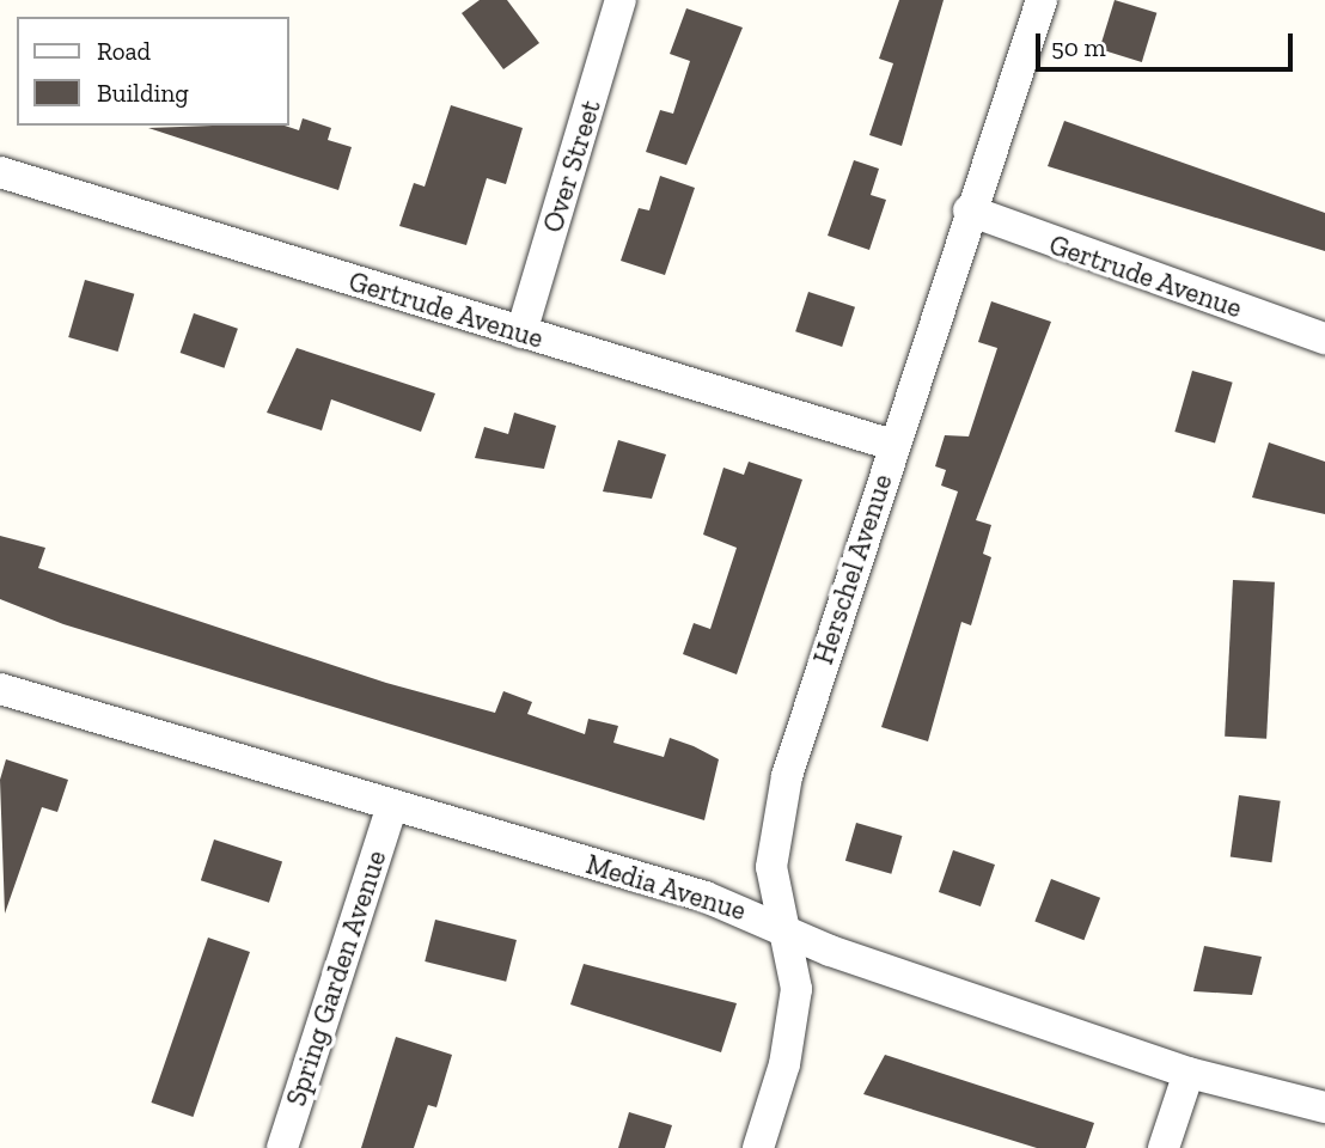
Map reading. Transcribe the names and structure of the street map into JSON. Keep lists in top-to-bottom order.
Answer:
{
  "streets": {
    "street": [
      "Over Street",
      "Gertrude Avenue",
      "Herschel Avenue",
      "Media Avenue",
      "Spring Garden Avenue"
    ]
  },
  "crossings": [
    ["Over Street", "Gertrude Avenue"],
    ["Gertrude Avenue", "Herschel Avenue"],
    ["Herschel Avenue", "Media Avenue"],
    ["Media Avenue", "Spring Garden Avenue"]
  ],
  "legend": ["Road", "Building"],
  "scale_bar": "50 m"
}
